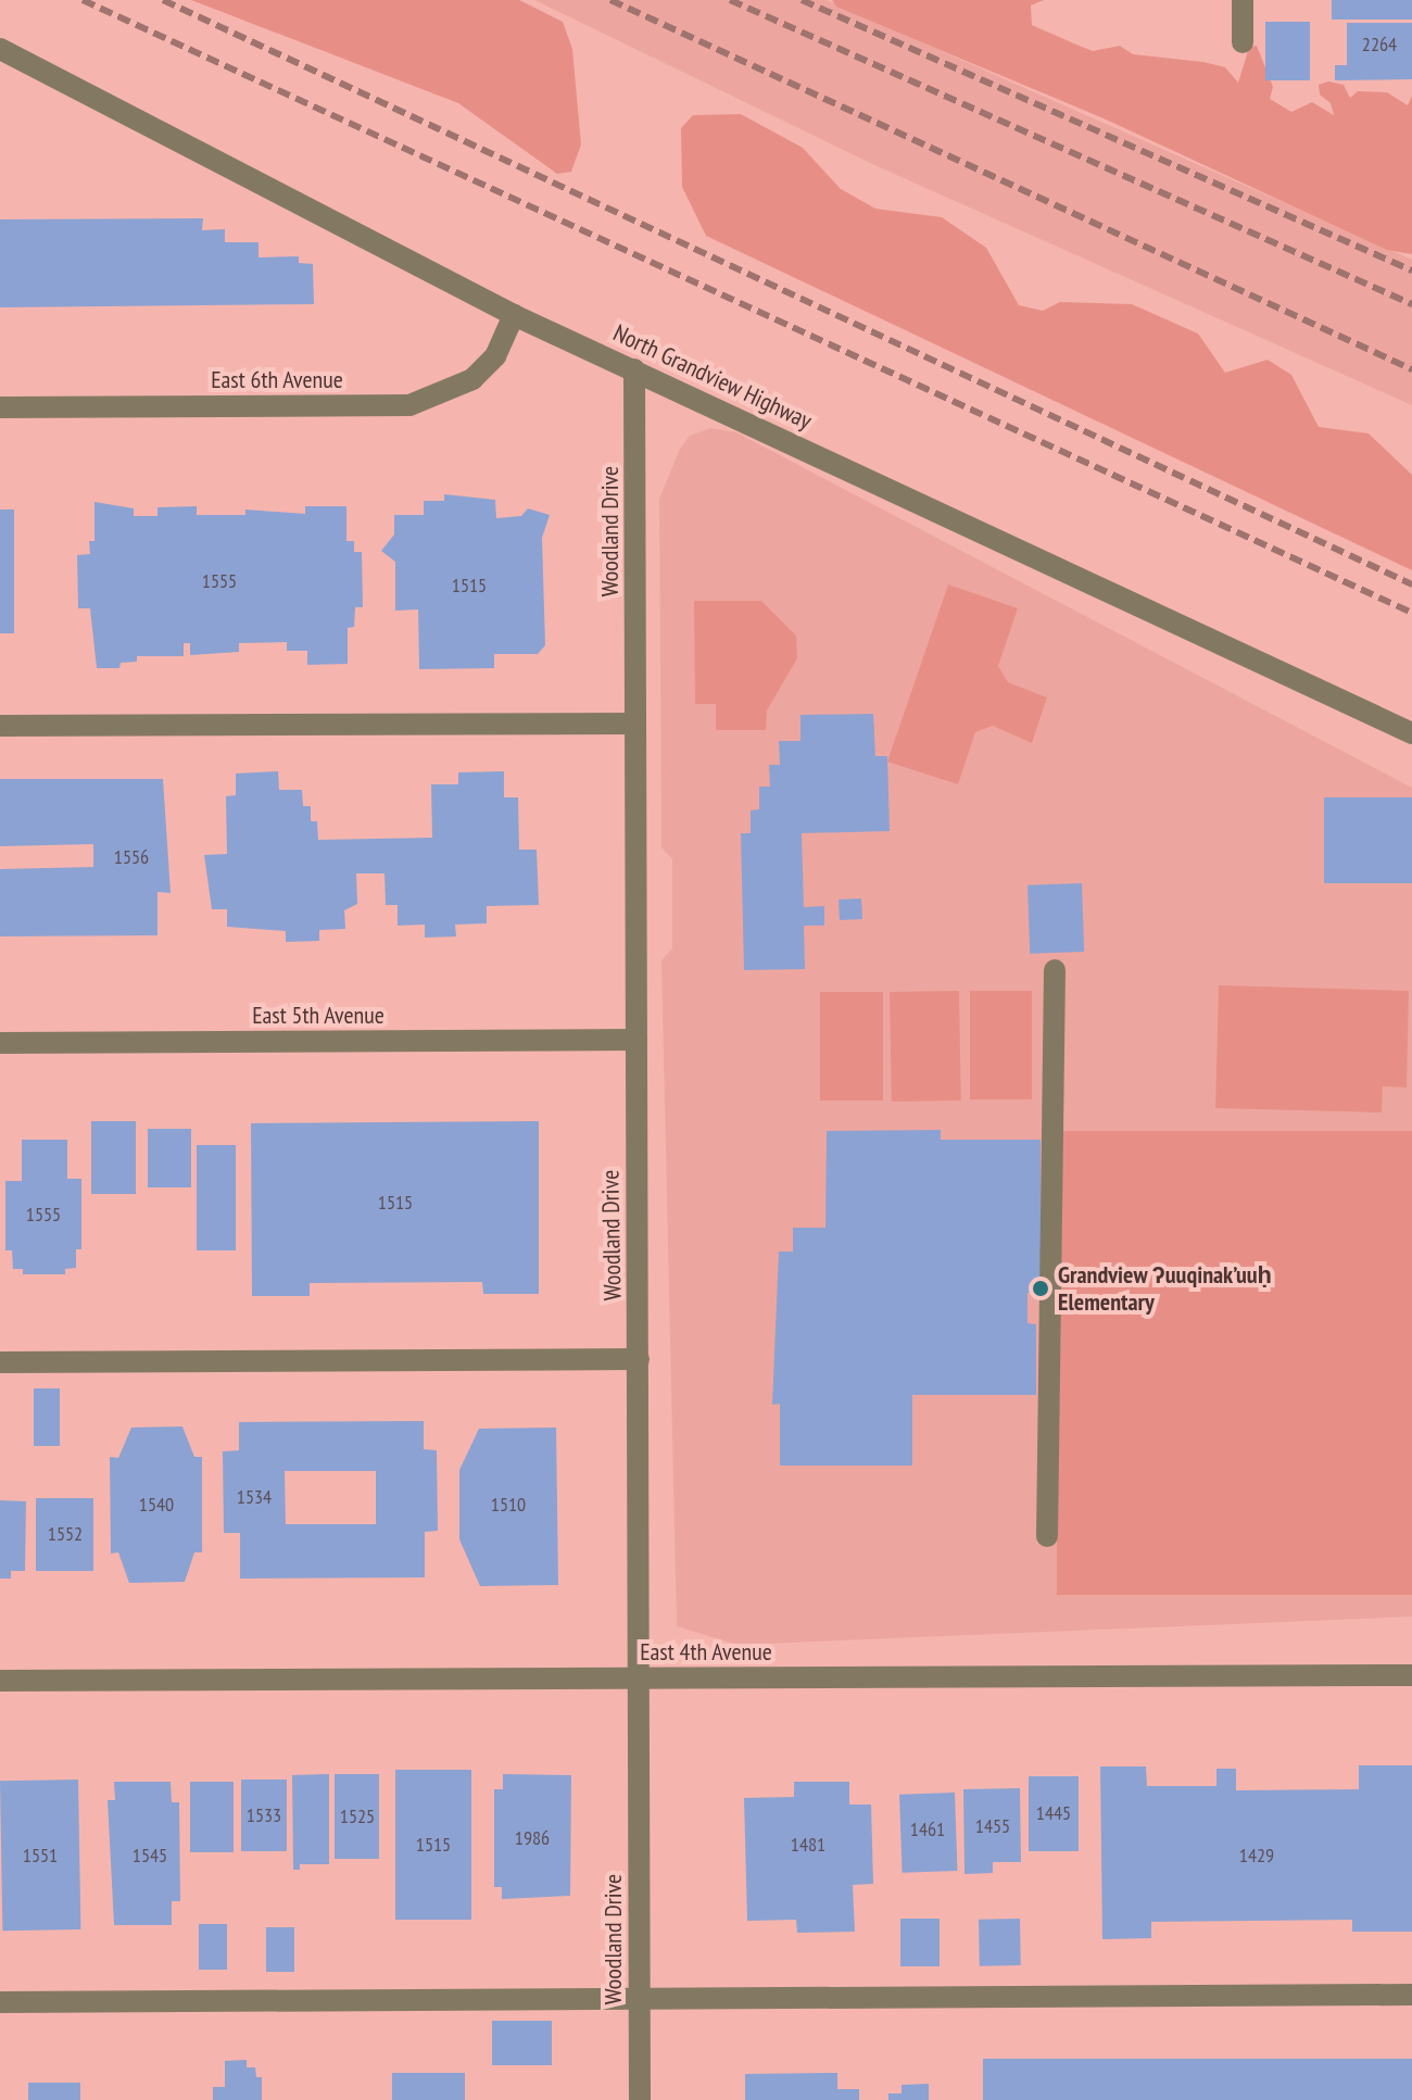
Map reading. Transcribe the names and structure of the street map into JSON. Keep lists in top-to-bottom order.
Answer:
{
  "streets": {
    "street": [
      "North Grandview Highway",
      "East 6th Avenue",
      "Woodland Drive",
      "East 5th Avenue",
      "East 4th Avenue"
    ]
  },
  "crossings": [
    ["North Grandview Highway", "East 6th Avenue"],
    ["North Grandview Highway", "Woodland Drive"],
    ["Woodland Drive", "East 5th Avenue"],
    ["Woodland Drive", "East 4th Avenue"]
  ],
  "places": ["Grandview ʔuuqinak’uuḥ Elementary"],
  "house_numbers": [
    "2264",
    "1555",
    "1515",
    "1556",
    "1515",
    "1555",
    "1534",
    "1540",
    "1510",
    "1552",
    "1445",
    "1533",
    "1525",
    "1455",
    "1461",
    "1986",
    "1515",
    "1481",
    "1551",
    "1545",
    "1429"
  ]
}
